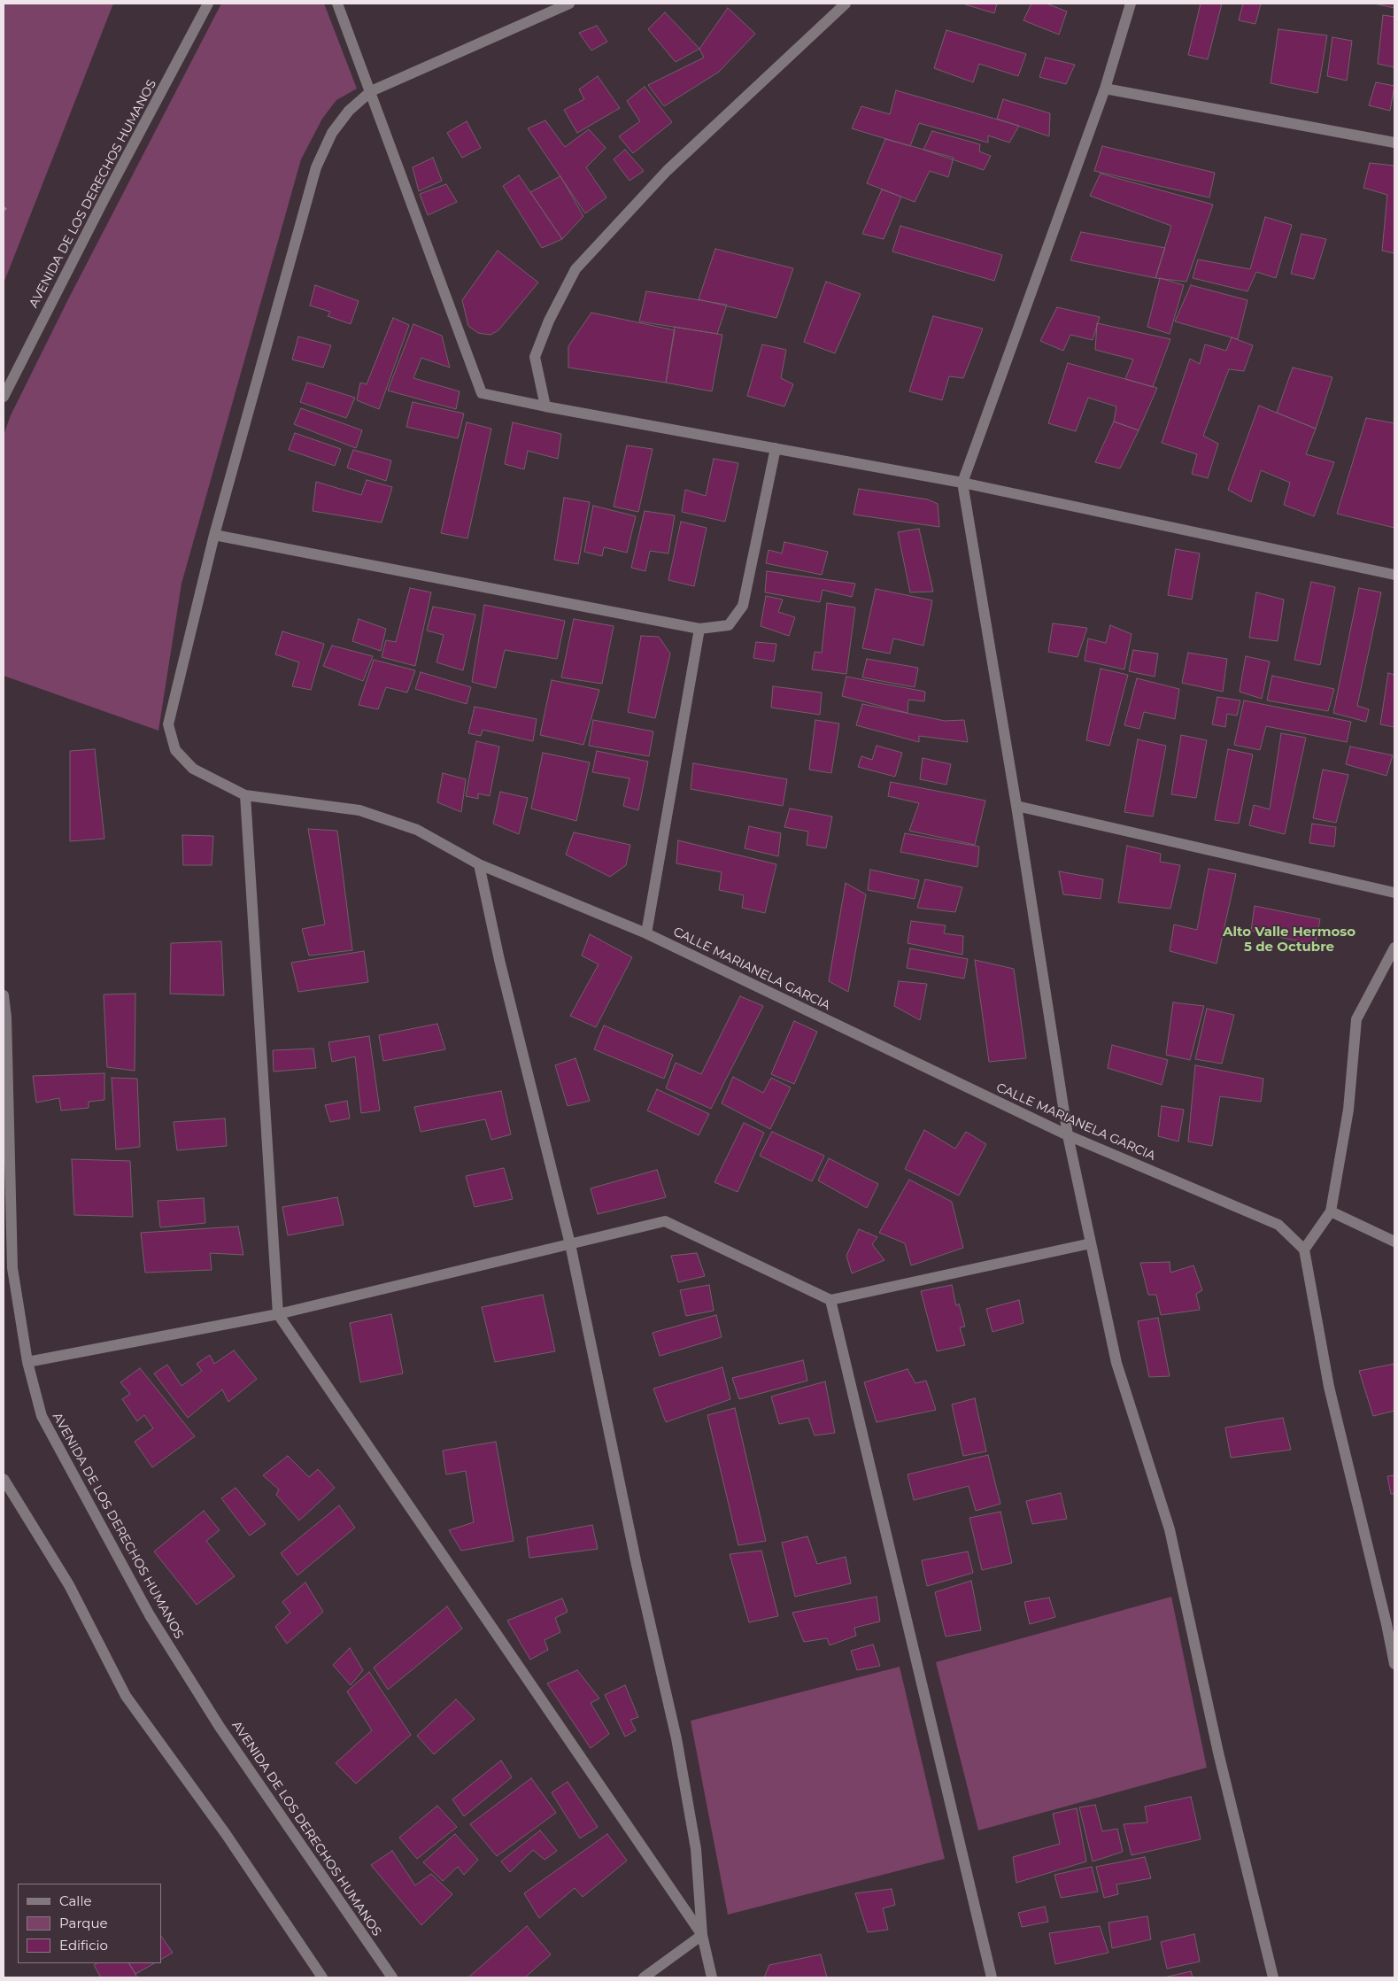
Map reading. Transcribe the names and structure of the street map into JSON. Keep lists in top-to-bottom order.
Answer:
{
  "streets": {
    "street": ["AVENIDA DE LOS DERECHOS HUMANOS", "CALLE MARIANELA GARCIA"]
  },
  "districts": ["Alto Valle Hermoso 5 de Octubre"],
  "legend": ["Calle", "Parque", "Edificio"]
}
